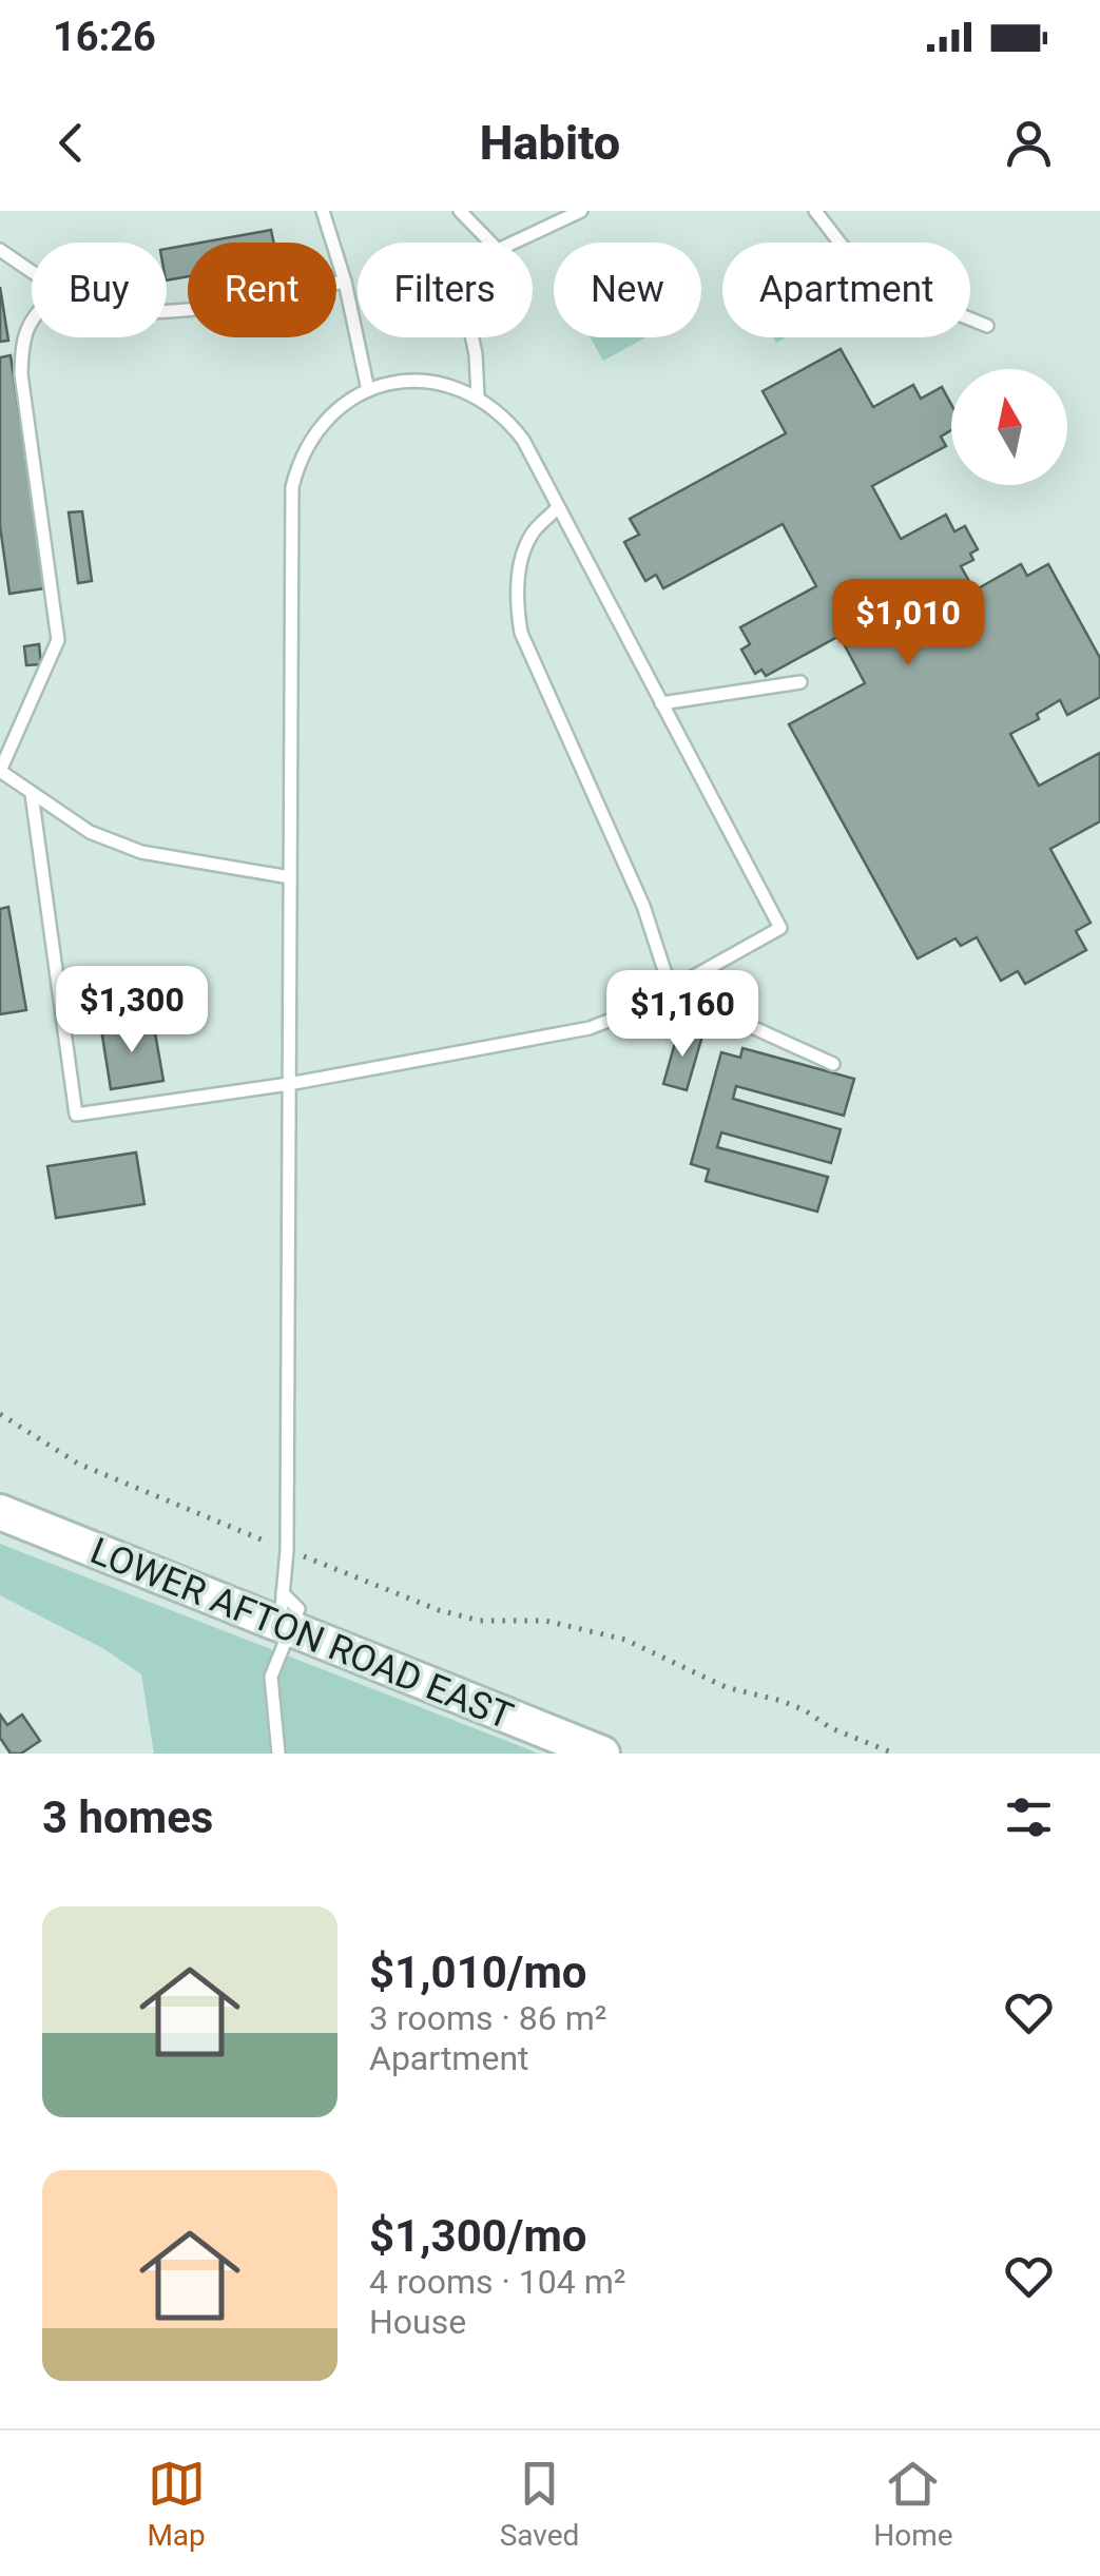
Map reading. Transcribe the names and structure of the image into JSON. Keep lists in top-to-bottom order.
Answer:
{
  "streets": {
    "main road": ["LOWER AFTON ROAD EAST"]
  },
  "north": "top",
  "page": {
    "status": "16:26",
    "header": "Habito",
    "chip": [
      "Buy",
      "Rent",
      "Filters",
      "New",
      "Apartment"
    ],
    "price": ["$1,010", "$1,300", "$1,160"],
    "heading": "3 homes",
    "list": [
      {
        "name": "$1,010/mo",
        "note": "3 rooms · 86 m² · Apartment"
      },
      {
        "name": "$1,300/mo",
        "note": "4 rooms · 104 m² · House"
      }
    ],
    "tabs": ["Map", "Saved", "Home"]
  }
}
